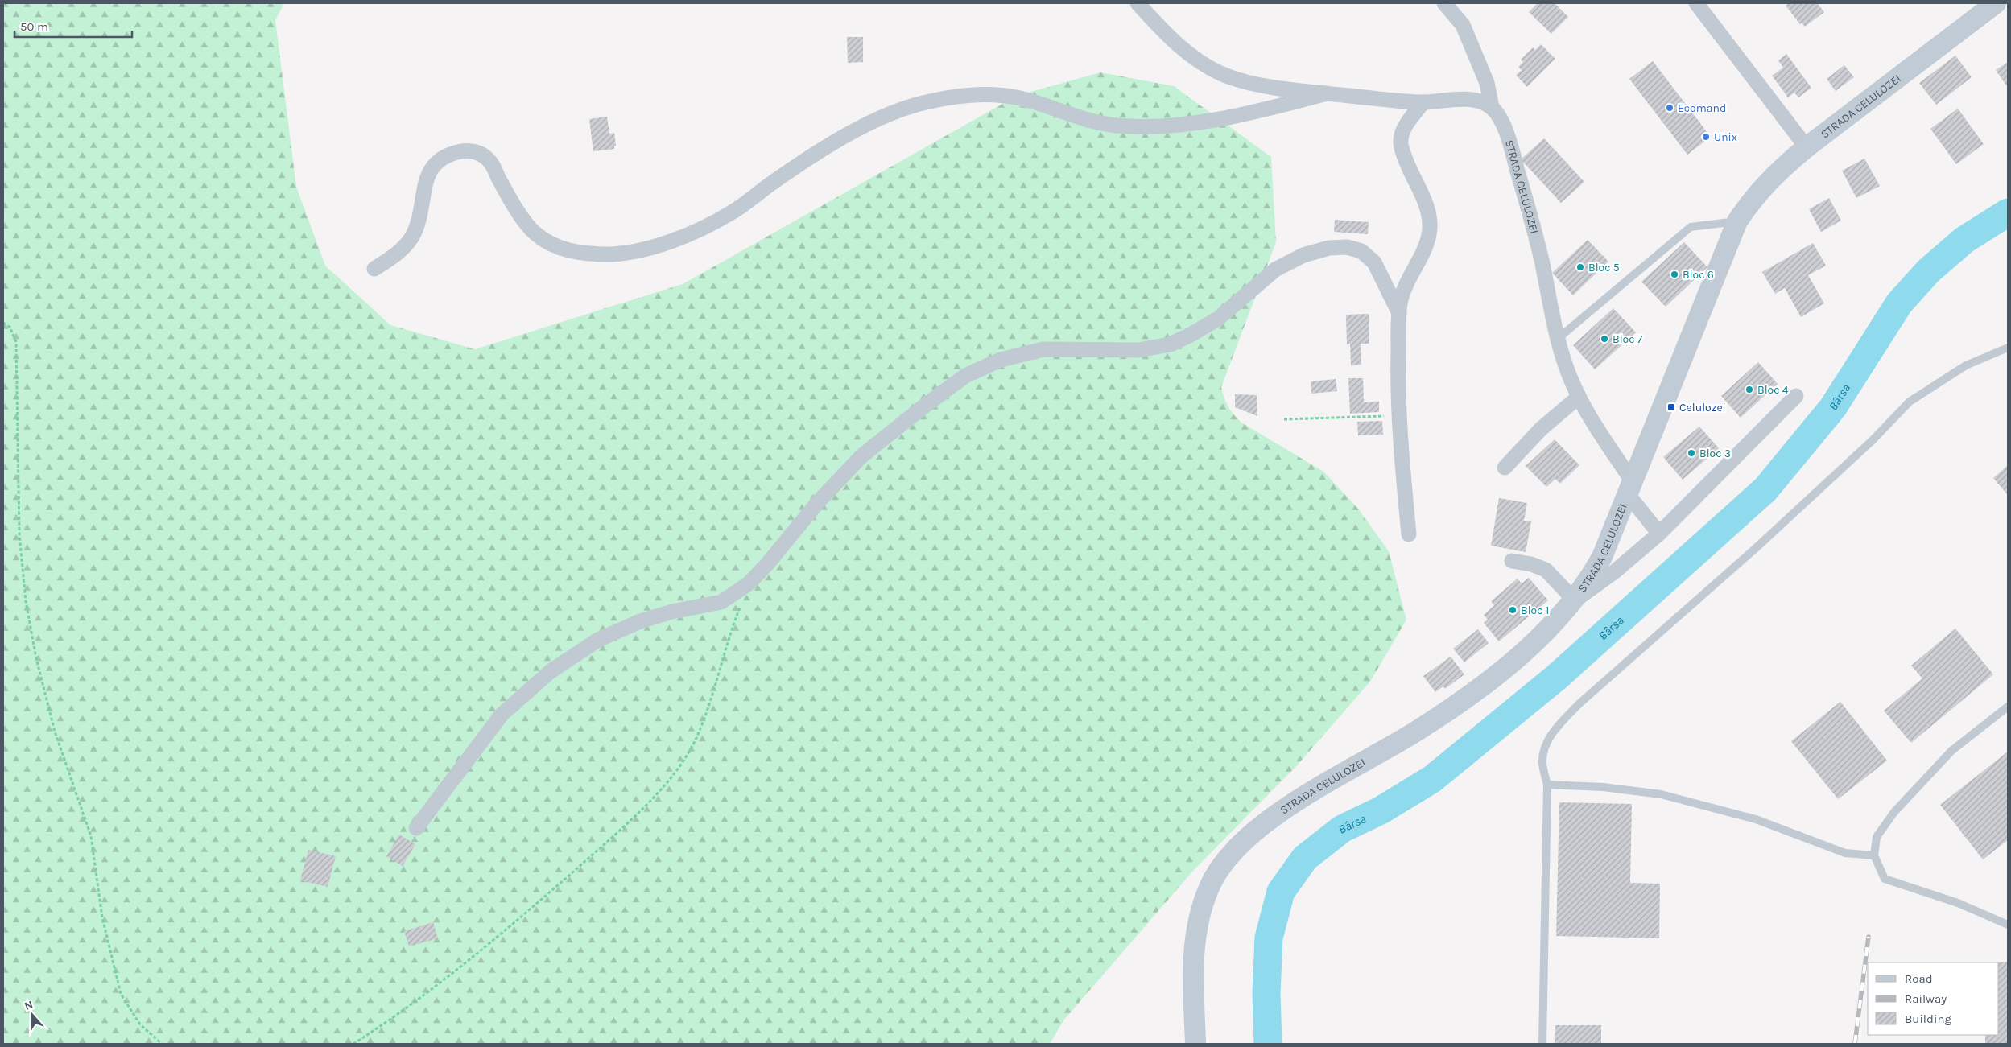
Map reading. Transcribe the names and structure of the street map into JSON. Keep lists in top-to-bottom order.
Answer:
{
  "streets": {
    "street": ["STRADA CELULOZEI"]
  },
  "water": ["Bârsa"],
  "places": {
    "other": [
      "Ecomand",
      "Unix",
      "Bloc 5",
      "Bloc 6",
      "Bloc 7",
      "Bloc 4",
      "Bloc 3",
      "Bloc 1"
    ],
    "transit": ["Celulozei"]
  },
  "legend": ["Road", "Railway", "Building"],
  "scale_bar": "50 m",
  "north": "top"
}
